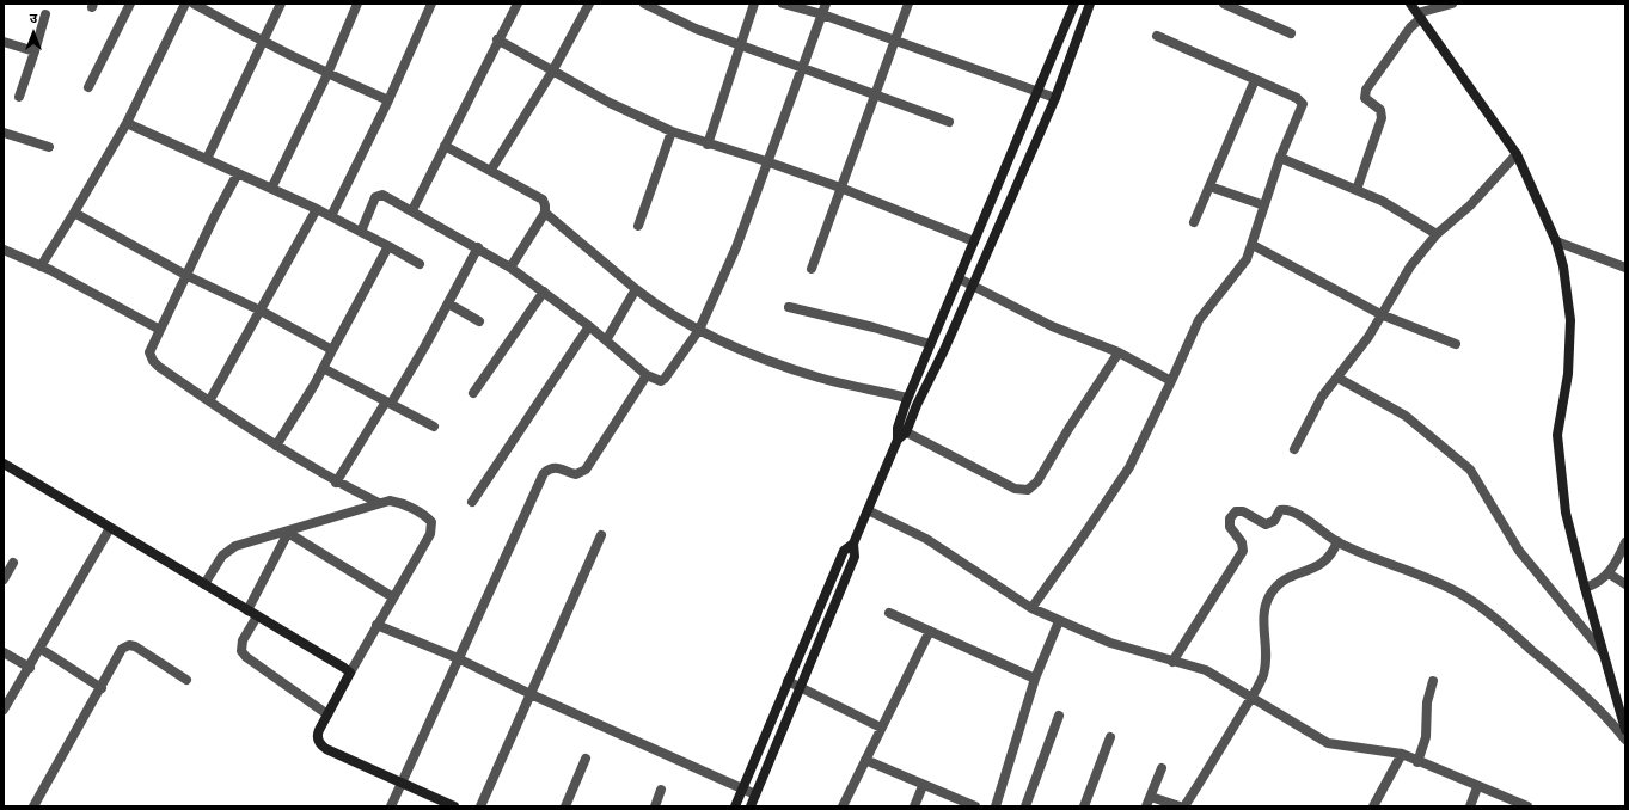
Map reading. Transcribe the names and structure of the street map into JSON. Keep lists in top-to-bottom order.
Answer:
{
  "north": "top"
}
